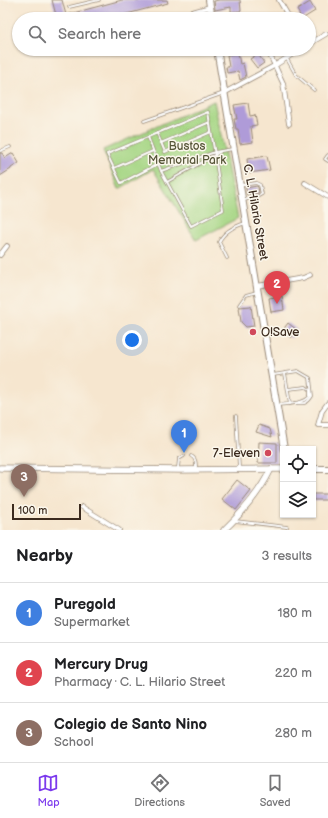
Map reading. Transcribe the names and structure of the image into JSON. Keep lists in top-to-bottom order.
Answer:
{
  "streets": {
    "main road": ["C. L. Hilario Street"]
  },
  "parks": ["Bustos Memorial Park"],
  "places": ["O!Save", "7-Eleven"],
  "scale_bar": "100 m",
  "page": {
    "search": "Search here",
    "pins": ["2", "1", "3"],
    "scale": "100 m",
    "heading": ["Nearby", "3 results"],
    "list": [
      {
        "mark": "1",
        "name": "Puregold",
        "note": "Supermarket",
        "value": "180 m"
      },
      {
        "mark": "2",
        "name": "Mercury Drug",
        "note": "Pharmacy · C. L. Hilario Street",
        "value": "220 m"
      },
      {
        "mark": "3",
        "name": "Colegio de Santo Nino",
        "note": "School",
        "value": "280 m"
      }
    ],
    "nav": ["Map", "Directions", "Saved"]
  }
}
